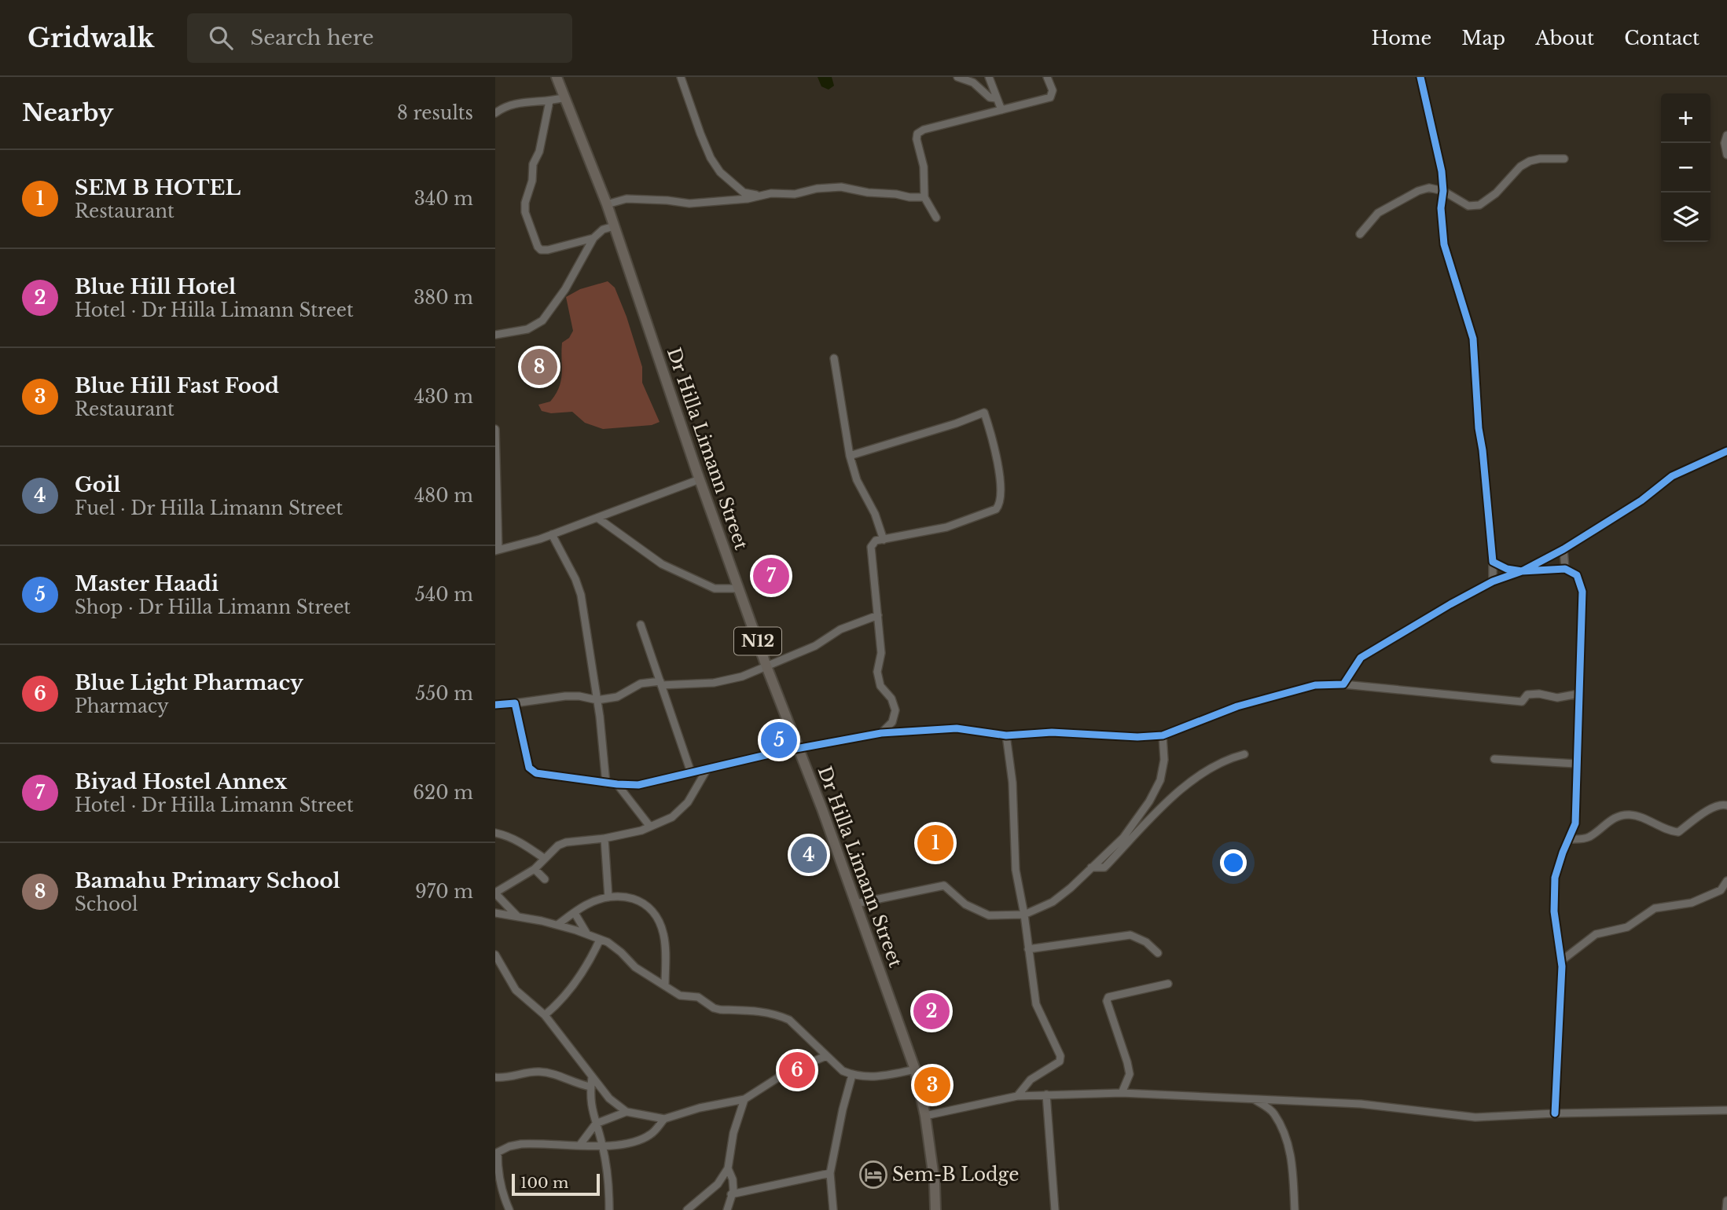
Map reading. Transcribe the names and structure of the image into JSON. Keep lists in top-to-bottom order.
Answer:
{
  "streets": {
    "highway": ["Dr Hilla Limann Street", "N12"]
  },
  "places": {
    "hotel": ["Sem-B Lodge"]
  },
  "scale_bar": "100 m",
  "page": {
    "header": "Gridwalk",
    "search": "Search here",
    "nav": [
      "Home",
      "Map",
      "About",
      "Contact"
    ],
    "heading": ["Nearby", "8 results"],
    "map_buttons": ["+", "−"],
    "list": [
      {
        "mark": "1",
        "name": "SEM B HOTEL",
        "note": "Restaurant",
        "value": "340 m"
      },
      {
        "mark": "2",
        "name": "Blue Hill Hotel",
        "note": "Hotel · Dr Hilla Limann Street",
        "value": "380 m"
      },
      {
        "mark": "3",
        "name": "Blue Hill Fast Food",
        "note": "Restaurant",
        "value": "430 m"
      },
      {
        "mark": "4",
        "name": "Goil",
        "note": "Fuel · Dr Hilla Limann Street",
        "value": "480 m"
      },
      {
        "mark": "5",
        "name": "Master Haadi",
        "note": "Shop · Dr Hilla Limann Street",
        "value": "540 m"
      },
      {
        "mark": "6",
        "name": "Blue Light Pharmacy",
        "note": "Pharmacy",
        "value": "550 m"
      },
      {
        "mark": "7",
        "name": "Biyad Hostel Annex",
        "note": "Hotel · Dr Hilla Limann Street",
        "value": "620 m"
      },
      {
        "mark": "8",
        "name": "Bamahu Primary School",
        "note": "School",
        "value": "970 m"
      }
    ],
    "pins": [
      "8",
      "7",
      "5",
      "1",
      "4",
      "2",
      "6",
      "3"
    ],
    "scale": "100 m"
  }
}
